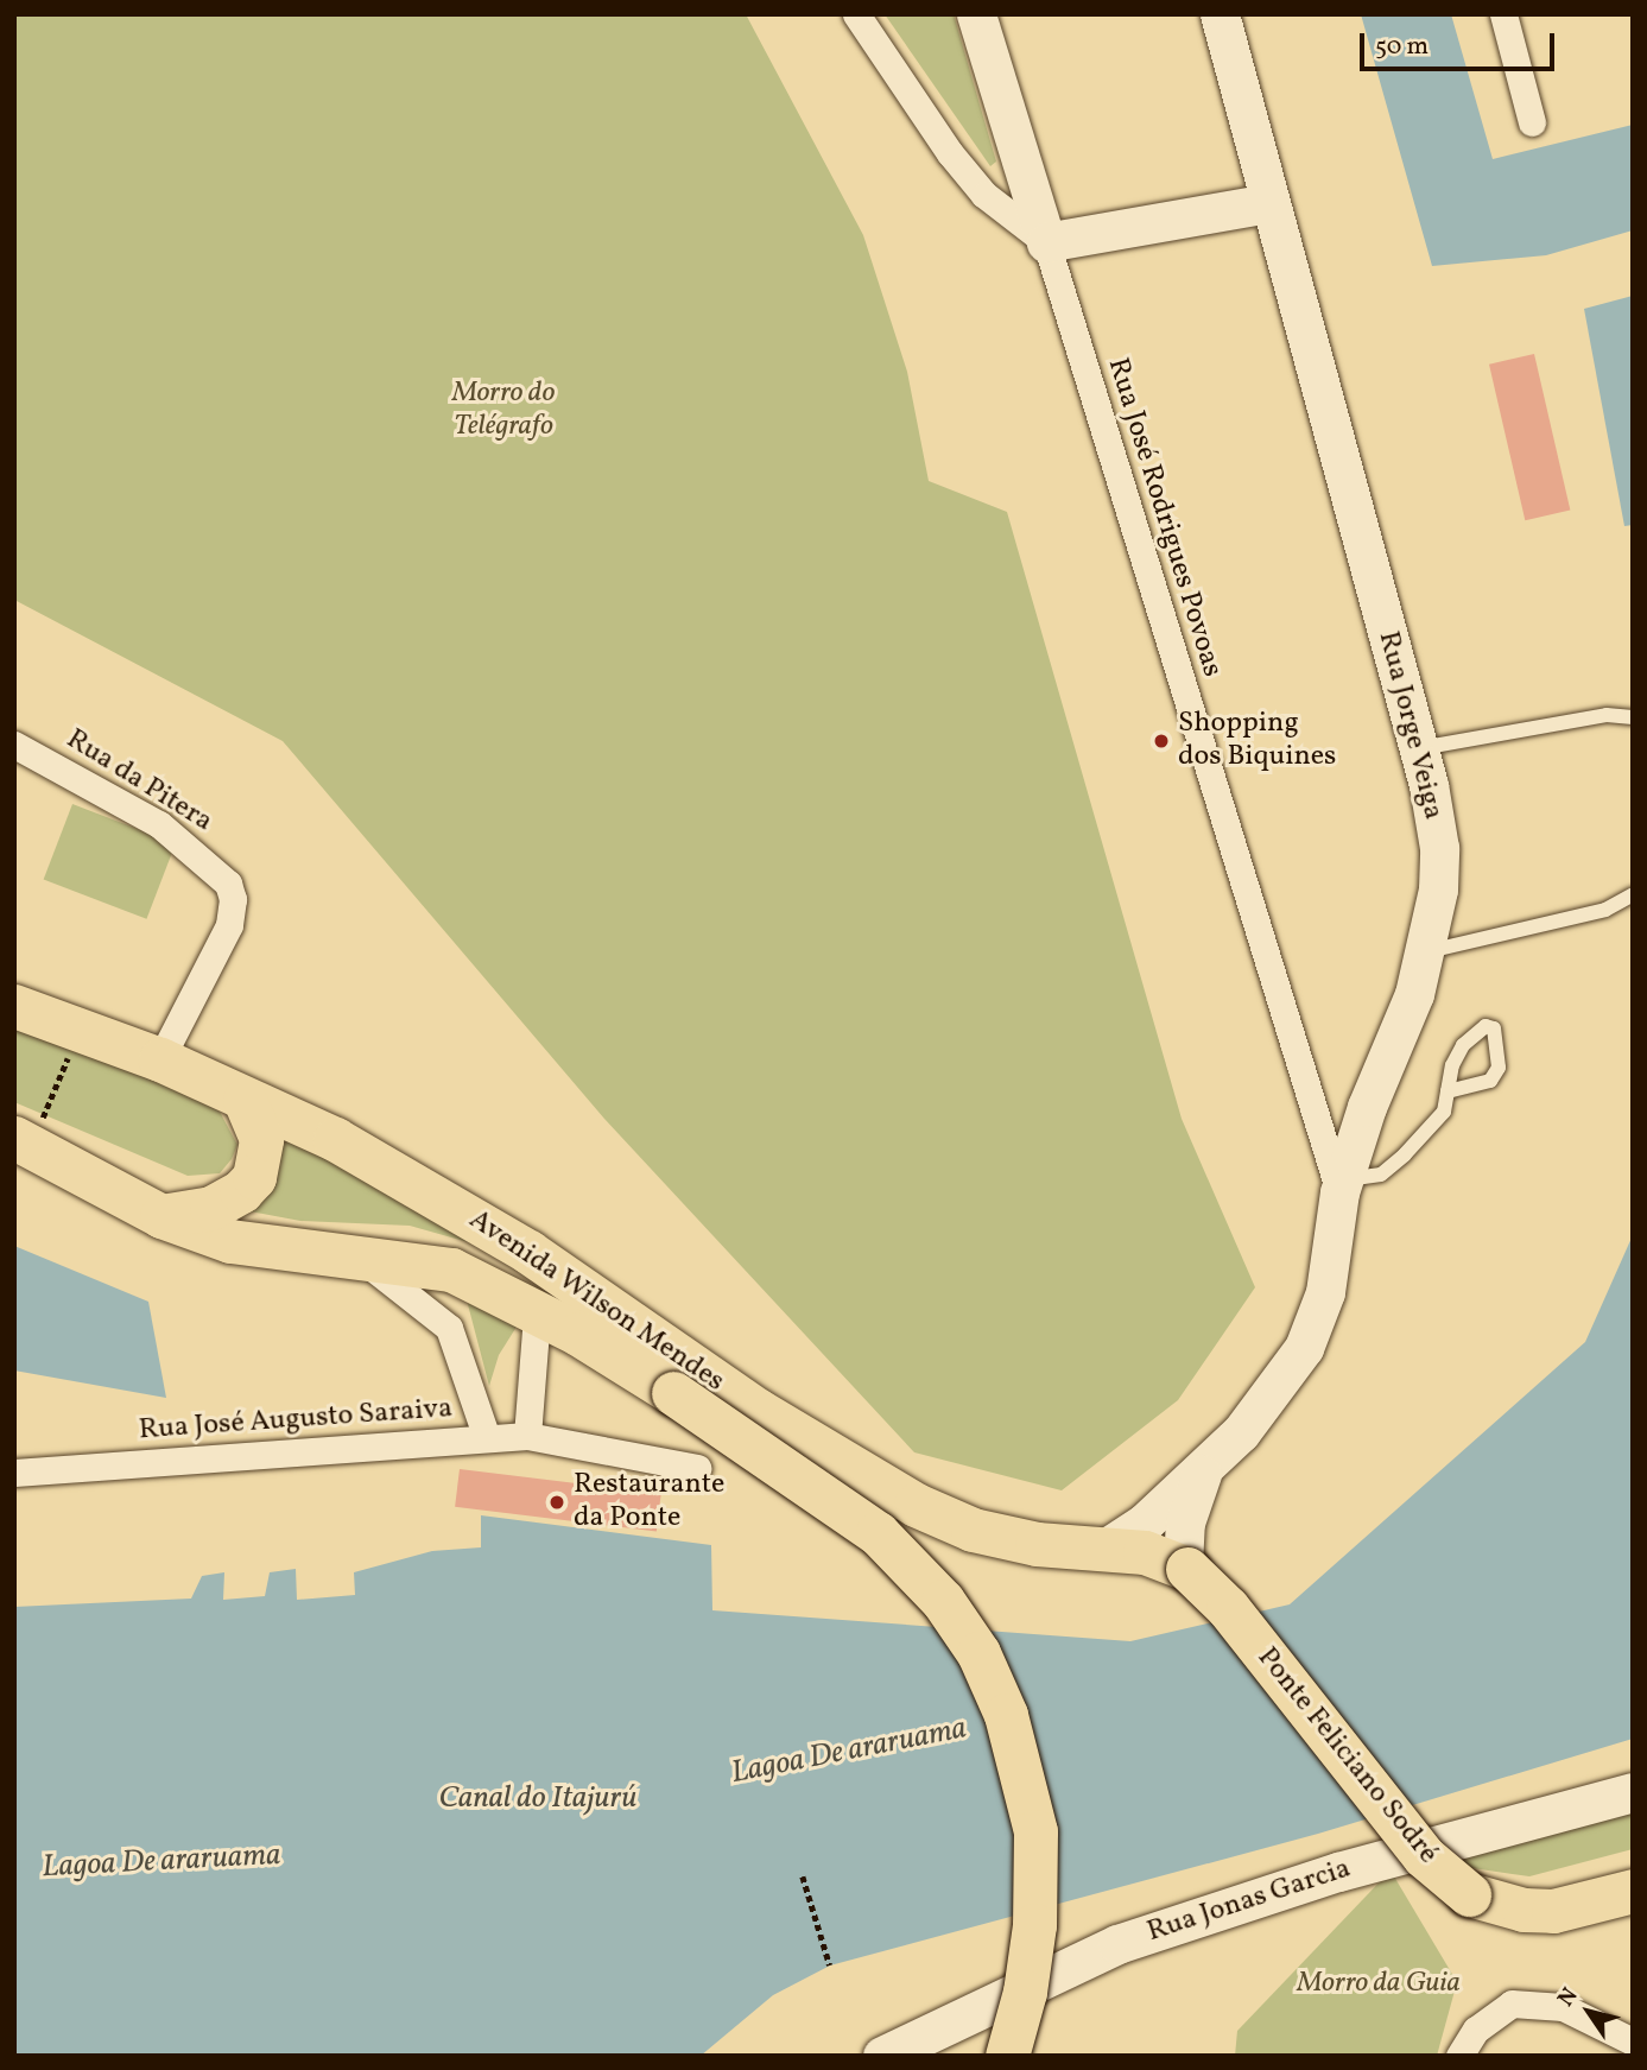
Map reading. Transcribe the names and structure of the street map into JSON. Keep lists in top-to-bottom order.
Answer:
{
  "streets": {
    "main road": [
      "Rua Jorge Veiga",
      "Avenida Wilson Mendes",
      "Ponte Feliciano Sodré",
      "Rua Jonas Garcia"
    ],
    "street": ["Rua José Rodrigues Povoas", "Rua da Pitera", "Rua José Augusto Saraiva"]
  },
  "crossings": [
    ["Rua José Rodrigues Povoas", "Rua Jorge Veiga"],
    ["Rua Jorge Veiga", "Avenida Wilson Mendes"],
    ["Rua da Pitera", "Avenida Wilson Mendes"],
    ["Avenida Wilson Mendes", "Ponte Feliciano Sodré"]
  ],
  "water": ["Lagoa De araruama", "Canal do Itajurú"],
  "parks": ["Morro do Telégrafo", "Morro da Guia"],
  "places": ["Shopping dos Biquines", "Restaurante da Ponte"],
  "scale_bar": "50 m",
  "north": "top left"
}
